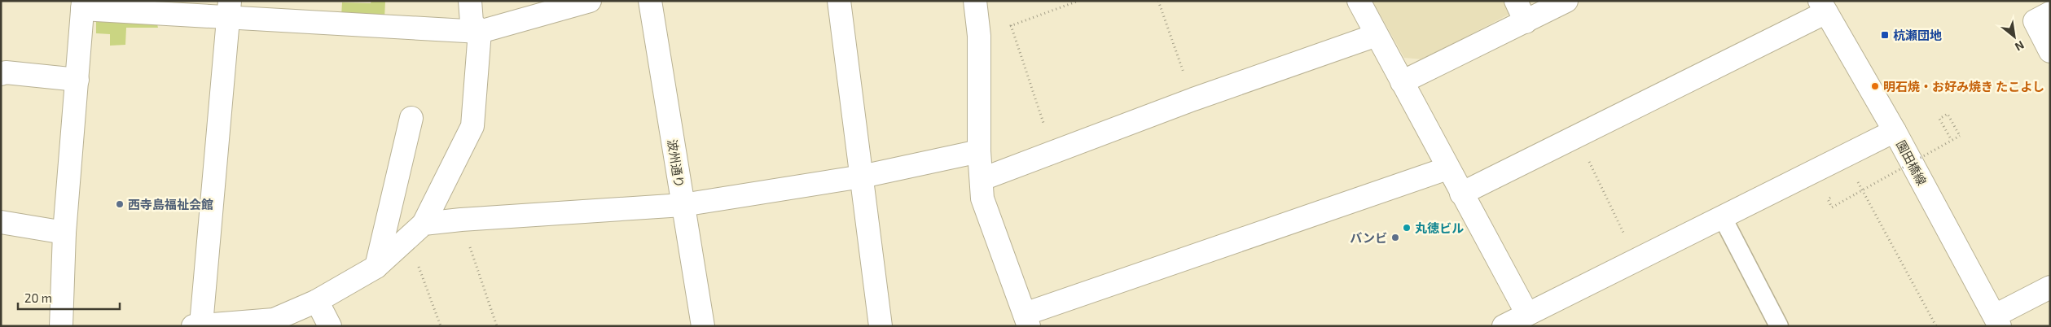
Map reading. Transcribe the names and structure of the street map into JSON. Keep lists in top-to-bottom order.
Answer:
{
  "streets": {
    "street": ["園田橋線", "波州通り"]
  },
  "places": {
    "transit": ["杭瀬団地"],
    "other": [
      "明石焼・お好み焼き たこよし",
      "西寺島福祉会館",
      "丸徳ビル",
      "バンビ"
    ]
  },
  "scale_bar": "20 m",
  "north": "bottom right"
}
